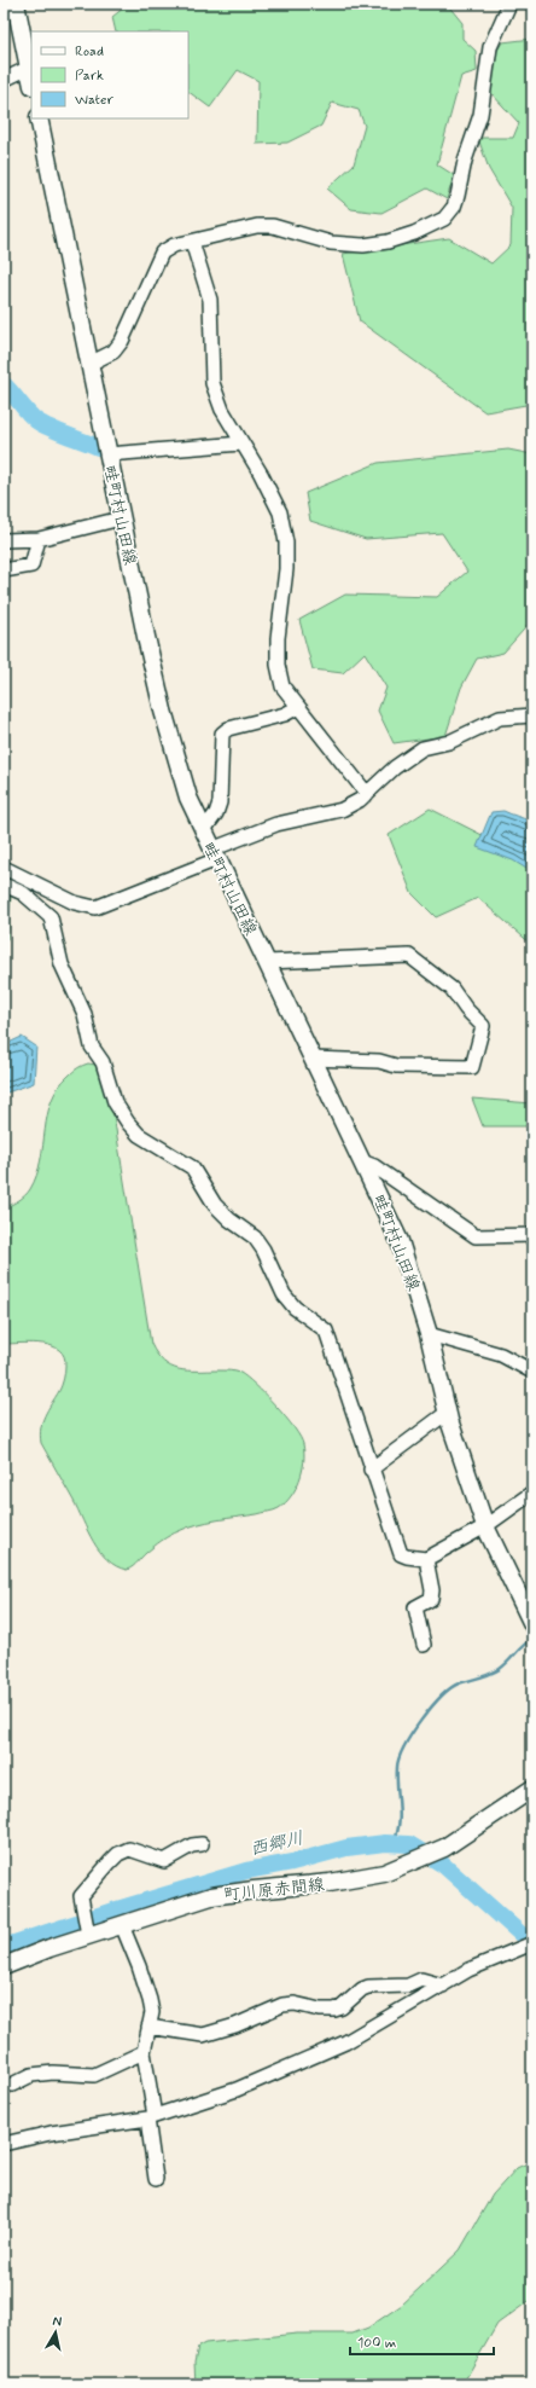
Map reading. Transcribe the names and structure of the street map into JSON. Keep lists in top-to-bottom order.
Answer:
{
  "streets": {
    "main road": ["畦町村山田線", "町川原赤間線"]
  },
  "water": ["西郷川"],
  "legend": ["Road", "Park", "Water"],
  "scale_bar": "100 m",
  "north": "top"
}
